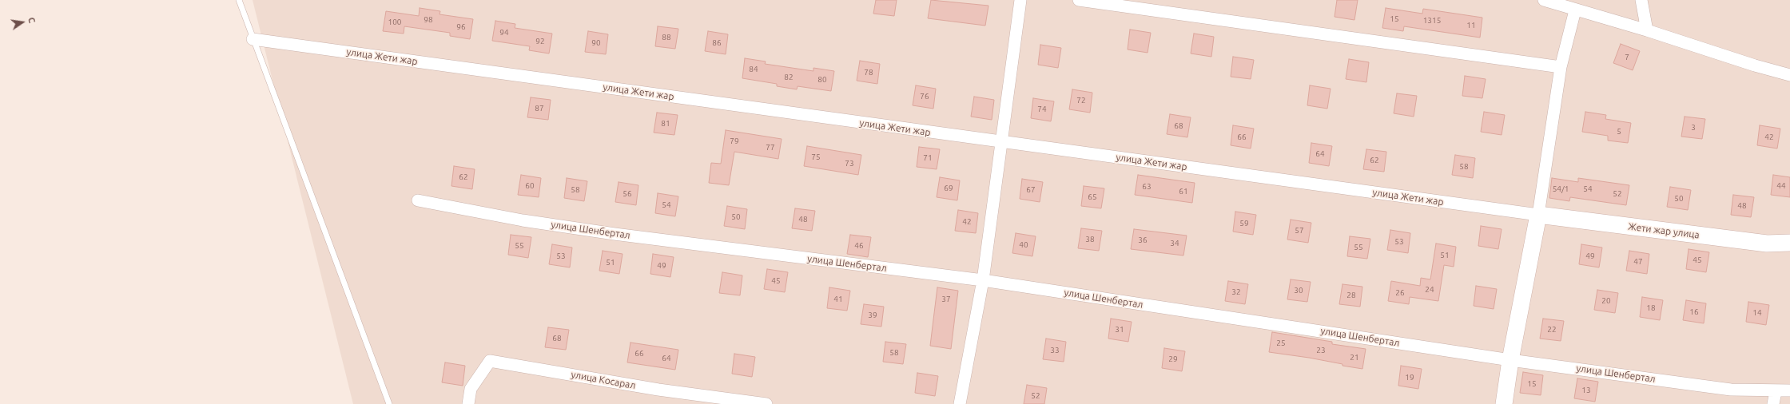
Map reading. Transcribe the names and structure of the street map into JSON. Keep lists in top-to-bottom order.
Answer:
{
  "streets": {
    "street": [
      "улица Жети жар",
      "улица Шенбертал",
      "Жети жар улица",
      "улица Косарал"
    ]
  },
  "crossings": [
    ["улица Жети жар", "Жети жар улица"]
  ],
  "house_numbers": [
    "15",
    "98",
    "1315",
    "100",
    "11",
    "96",
    "94",
    "88",
    "92",
    "90",
    "86",
    "7",
    "84",
    "78",
    "82",
    "80",
    "76",
    "72",
    "87",
    "74",
    "81",
    "68",
    "3",
    "5",
    "66",
    "42",
    "79",
    "77",
    "64",
    "75",
    "71",
    "62",
    "73",
    "58",
    "62",
    "60",
    "44",
    "63",
    "69",
    "54/1",
    "54",
    "58",
    "67",
    "61",
    "56",
    "52",
    "65",
    "50",
    "54",
    "48",
    "50",
    "48",
    "42",
    "59",
    "57",
    "38",
    "36",
    "53",
    "34",
    "40",
    "55",
    "46",
    "55",
    "51",
    "53",
    "49",
    "45",
    "47",
    "51",
    "49",
    "45",
    "24",
    "30",
    "32",
    "26",
    "28",
    "41",
    "37",
    "20",
    "18",
    "16",
    "14",
    "39",
    "31",
    "22",
    "68",
    "25",
    "33",
    "23",
    "58",
    "66",
    "21",
    "64",
    "29",
    "19",
    "15",
    "13",
    "52"
  ],
  "north": "right"
}
